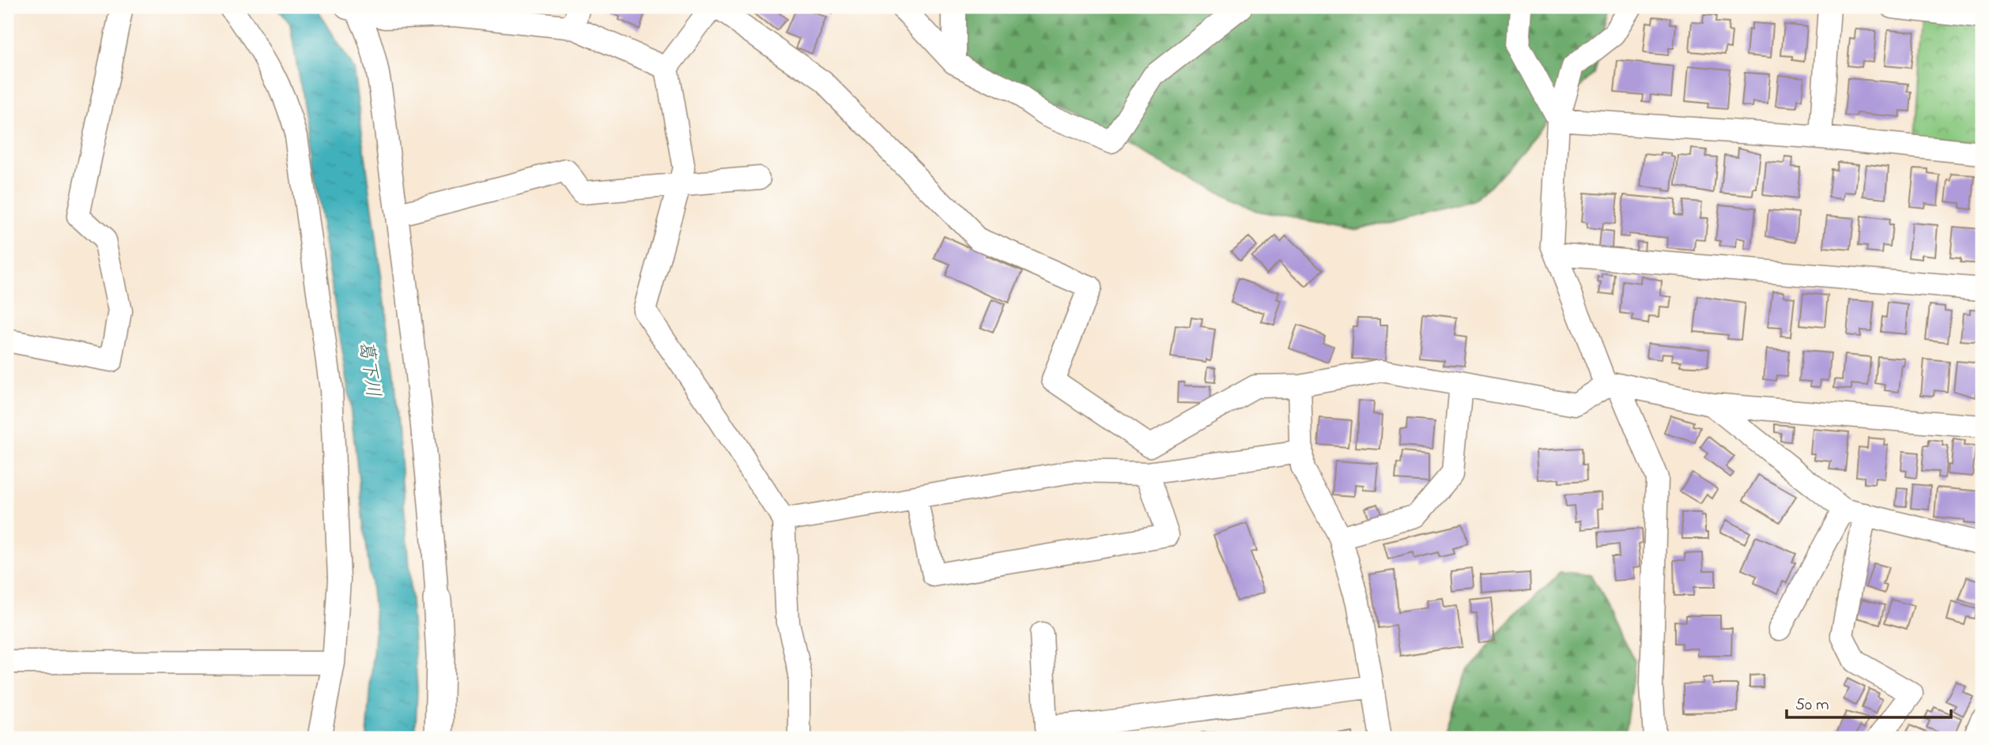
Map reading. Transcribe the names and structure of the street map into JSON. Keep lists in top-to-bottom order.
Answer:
{
  "water": ["葛下川"],
  "scale_bar": "50 m"
}
